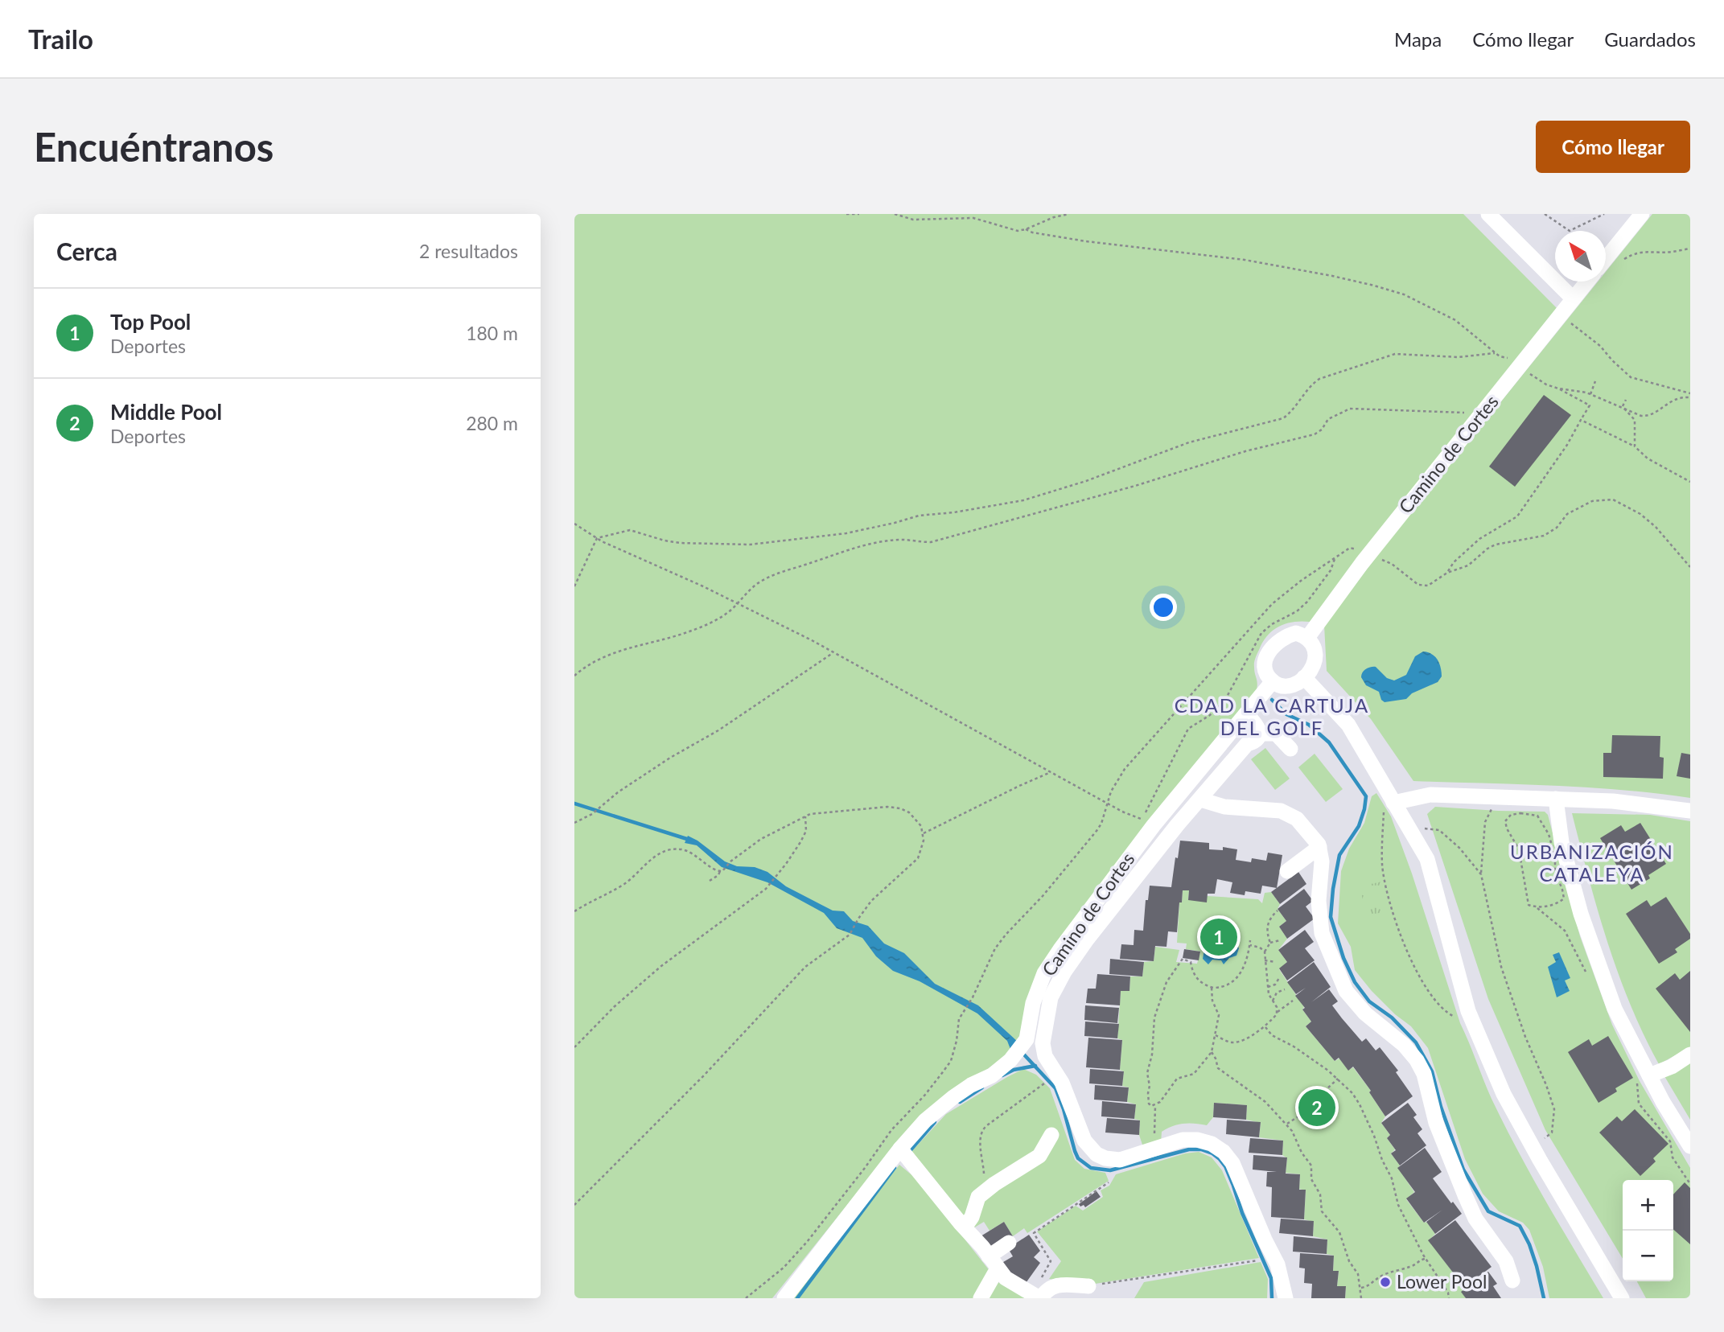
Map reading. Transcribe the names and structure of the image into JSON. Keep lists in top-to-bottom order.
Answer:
{
  "streets": {
    "street": ["Camino de Cortes"]
  },
  "districts": ["CDAD LA CARTUJA DEL GOLF", "URBANIZACIÓN CATALEYA"],
  "places": ["Lower Pool"],
  "north": "top left",
  "page": {
    "header": "Trailo",
    "nav": ["Mapa", "Cómo llegar", "Guardados"],
    "buttons": "Cómo llegar",
    "title": "Encuéntranos",
    "heading": ["Cerca", "2 resultados"],
    "list": [
      {
        "mark": "1",
        "name": "Top Pool",
        "note": "Deportes",
        "value": "180 m"
      },
      {
        "mark": "2",
        "name": "Middle Pool",
        "note": "Deportes",
        "value": "280 m"
      }
    ],
    "pins": ["1", "2"],
    "map_buttons": ["+", "−"]
  }
}
